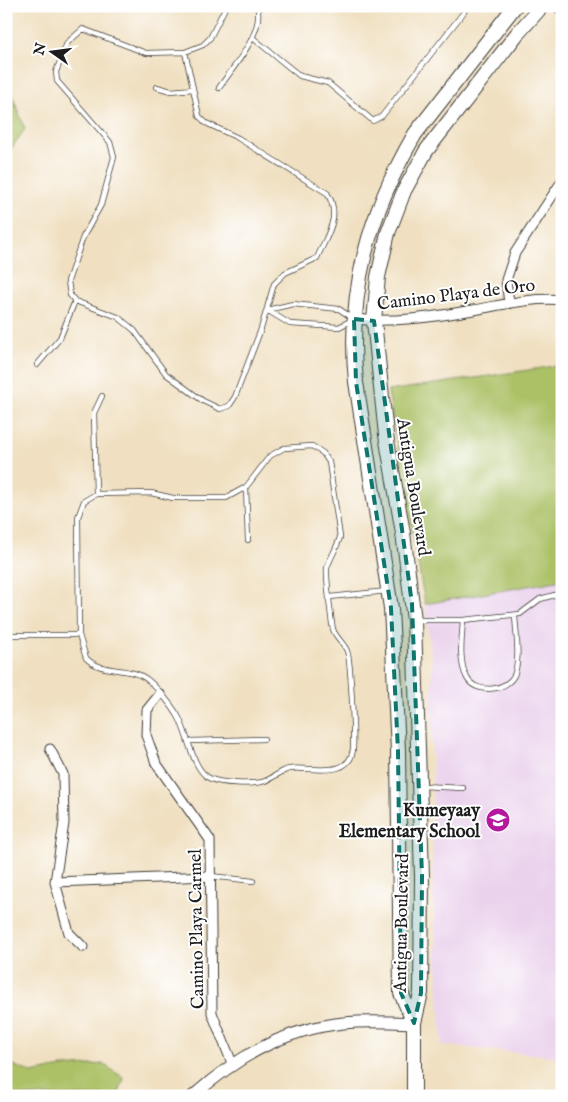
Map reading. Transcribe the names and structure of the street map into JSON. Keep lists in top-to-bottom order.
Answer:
{
  "streets": {
    "main road": ["Antigua Boulevard"],
    "street": ["Camino Playa de Oro", "Camino Playa Carmel"]
  },
  "crossings": [
    ["Camino Playa de Oro", "Antigua Boulevard"]
  ],
  "places": {
    "school or university": ["Kumeyaay Elementary School"]
  },
  "north": "left"
}
